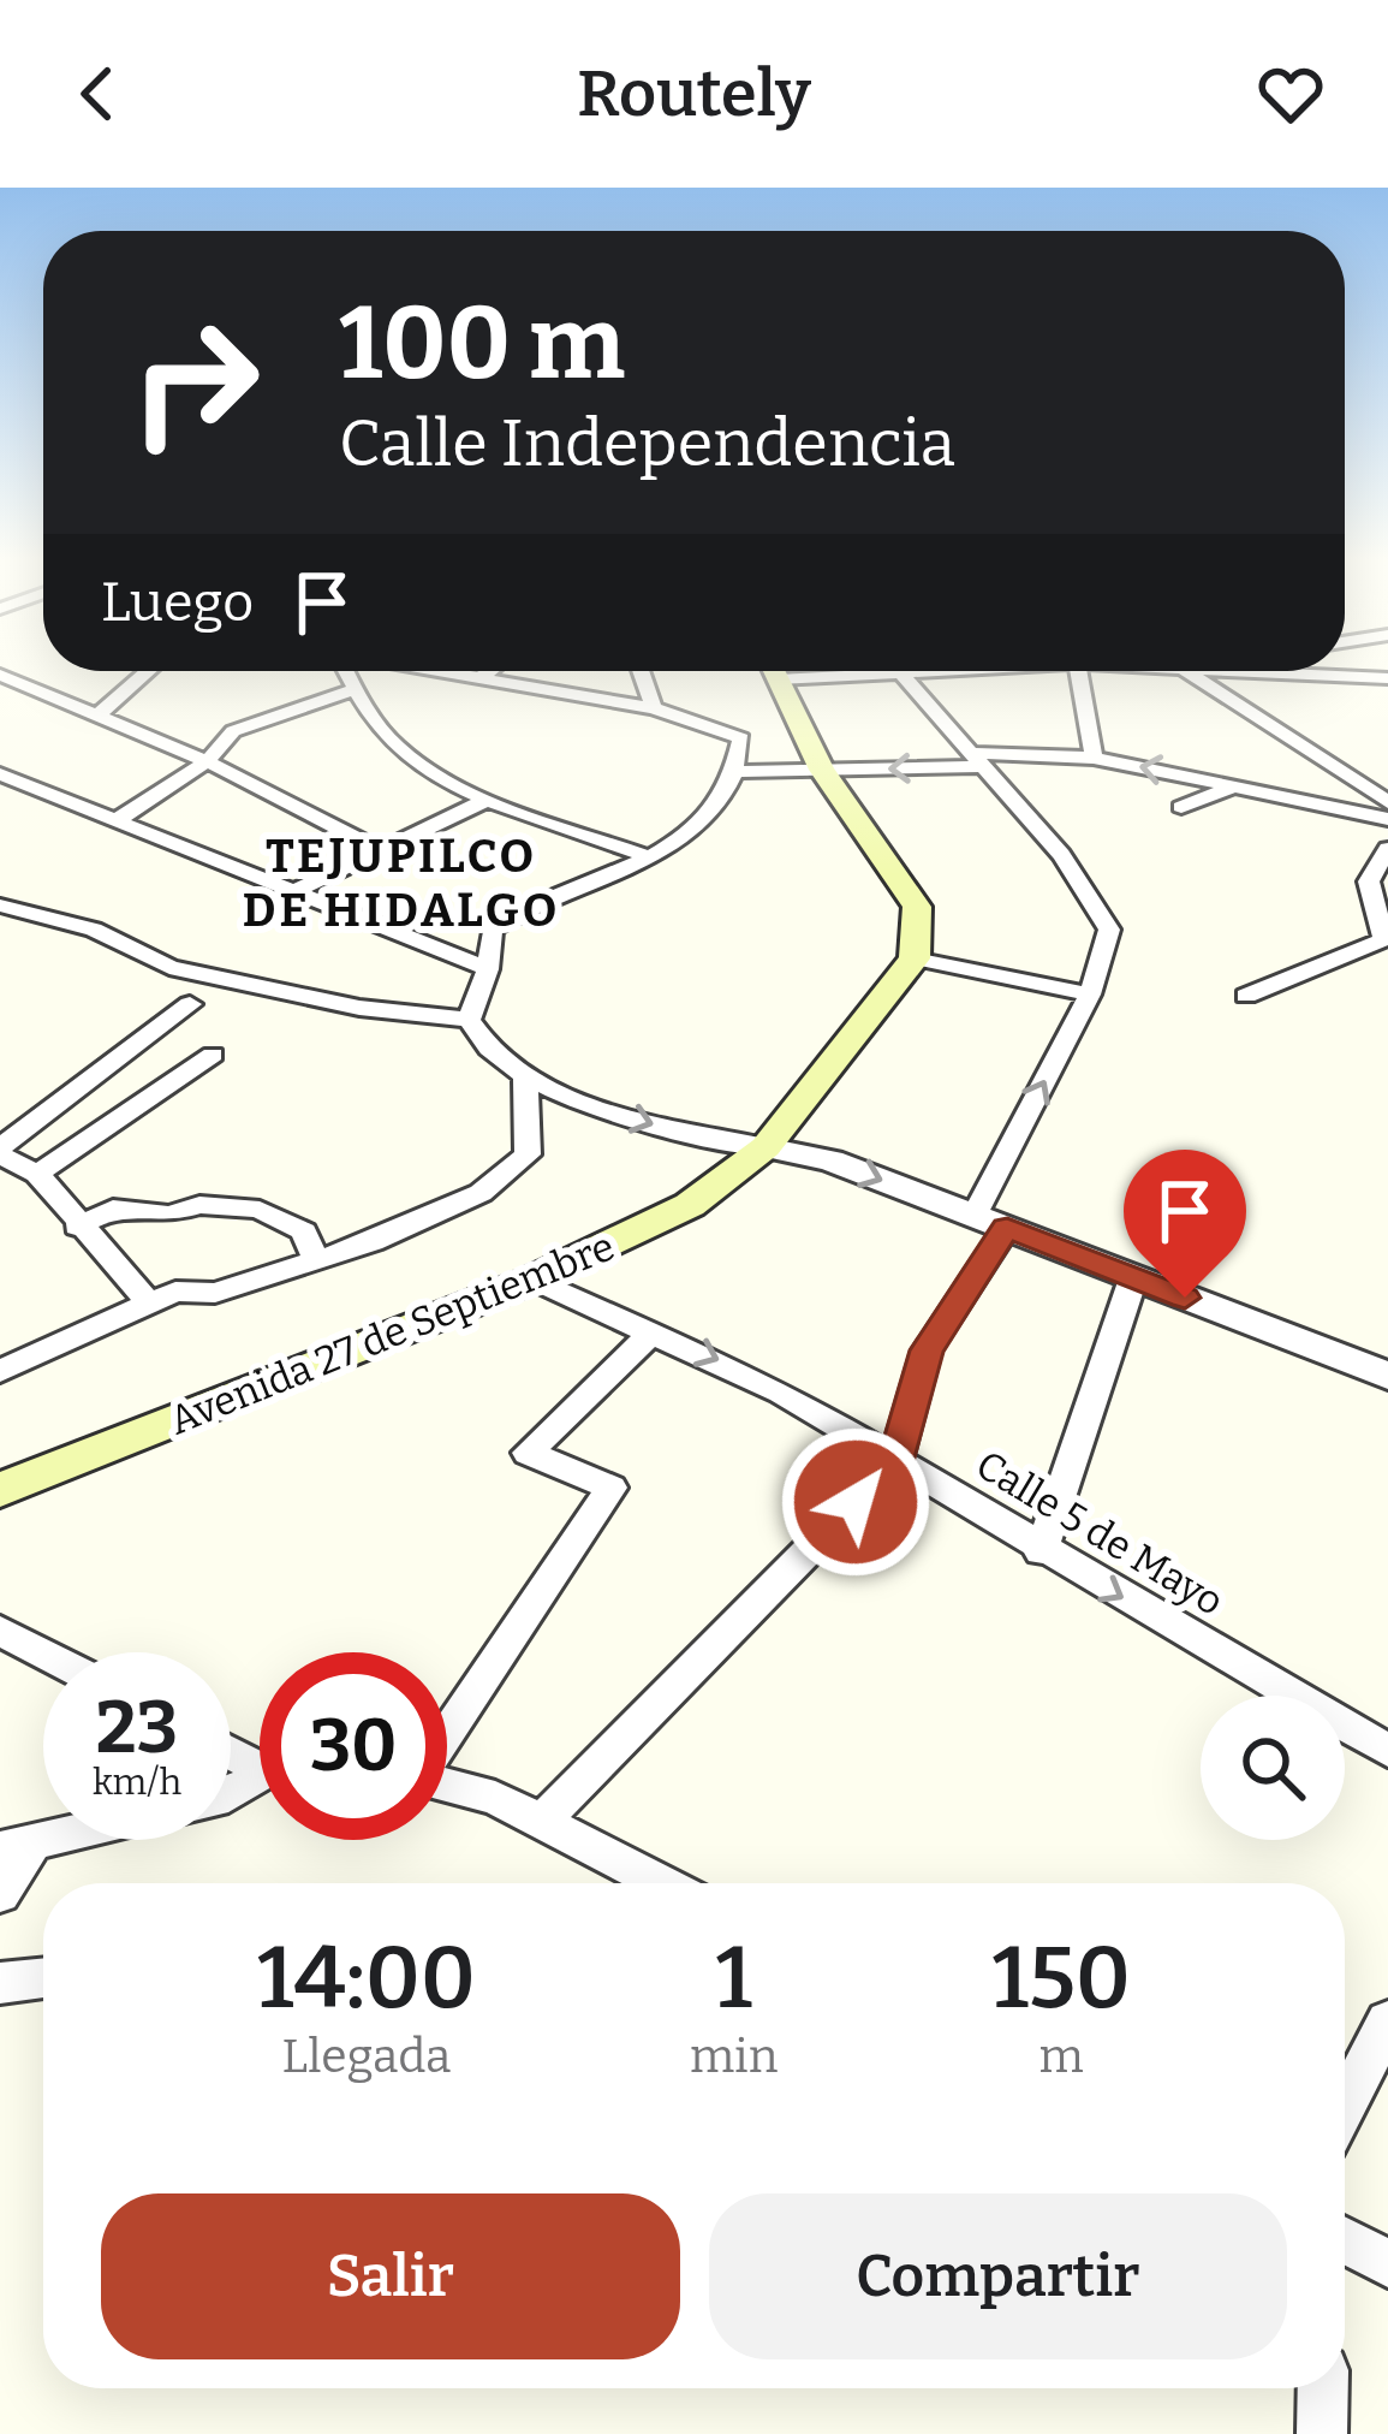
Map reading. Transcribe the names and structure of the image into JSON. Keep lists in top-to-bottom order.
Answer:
{
  "streets": {
    "main road": ["Avenida 27 de Septiembre"],
    "street": ["Calle 5 de Mayo"]
  },
  "crossings": [
    ["Avenida 27 de Septiembre", "Calle 5 de Mayo"]
  ],
  "districts": ["TEJUPILCO DE HIDALGO"],
  "page": {
    "header": "Routely",
    "turn": ["100 m", "Calle Independencia"],
    "then": "Luego",
    "speed": "23 km/h",
    "limit": "30",
    "eta": [
      "14:00",
      "Llegada",
      "1",
      "min",
      "150",
      "m"
    ],
    "buttons": ["Salir", "Compartir"]
  }
}
